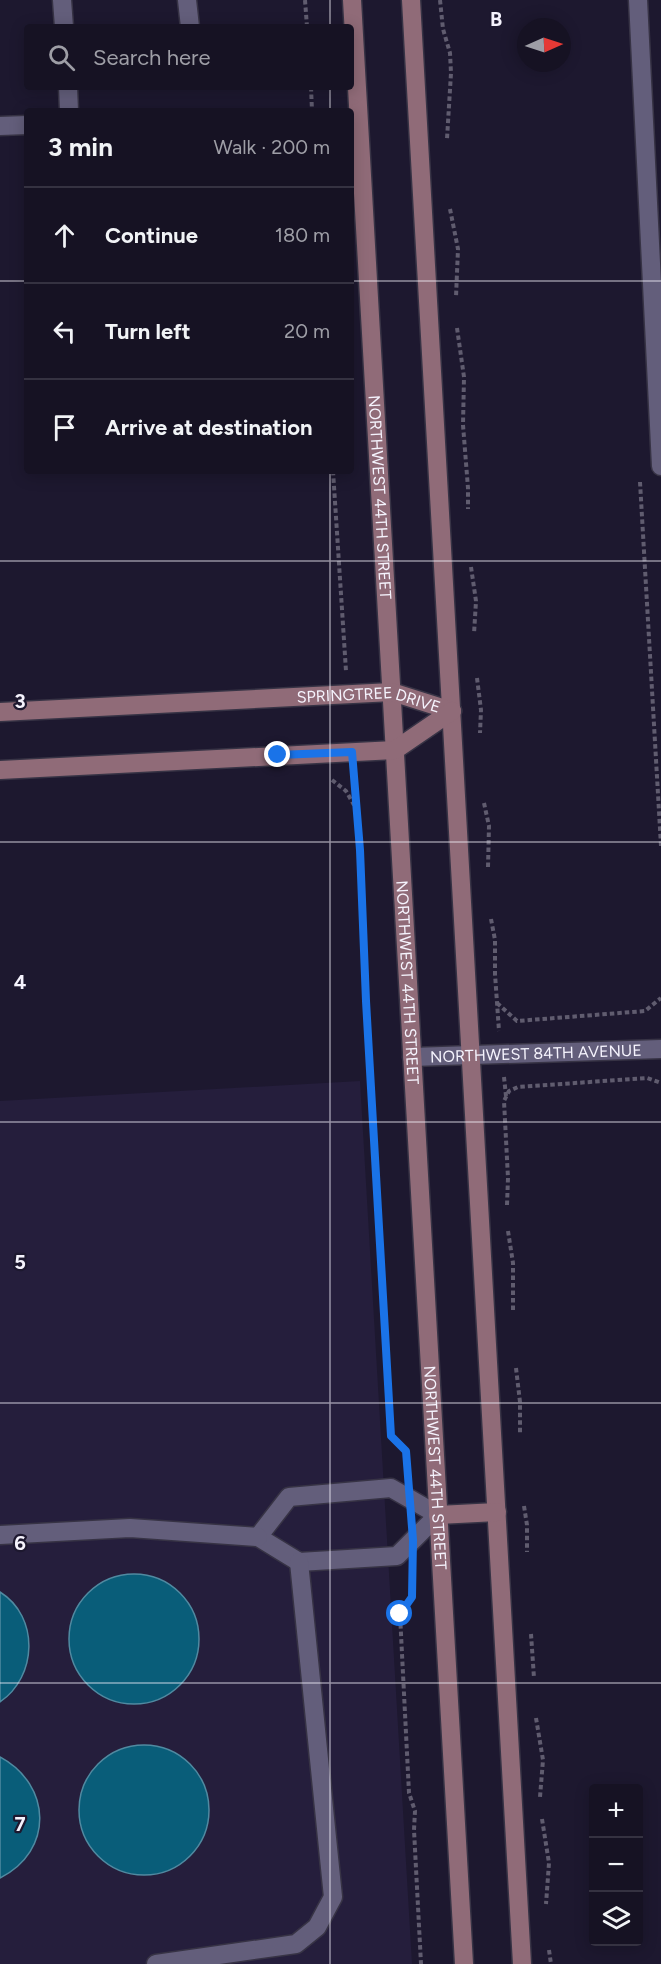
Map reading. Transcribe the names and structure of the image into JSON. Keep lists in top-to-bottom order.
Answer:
{
  "streets": {
    "street": ["NORTHWEST 44TH STREET", "SPRINGTREE DRIVE", "NORTHWEST 84TH AVENUE"]
  },
  "crossings": [
    ["NORTHWEST 44TH STREET", "SPRINGTREE DRIVE"],
    ["NORTHWEST 44TH STREET", "NORTHWEST 84TH AVENUE"]
  ],
  "north": "right",
  "page": {
    "search": "Search here",
    "heading": ["3 min", "Walk · 200 m"],
    "list": [
      ["Continue", "180 m"],
      ["Turn left", "20 m"],
      "Arrive at destination"
    ],
    "map_buttons": ["+", "−"]
  },
  "grid": {
    "columns": ["B"],
    "rows": [
      "3",
      "4",
      "5",
      "6",
      "7"
    ]
  }
}
